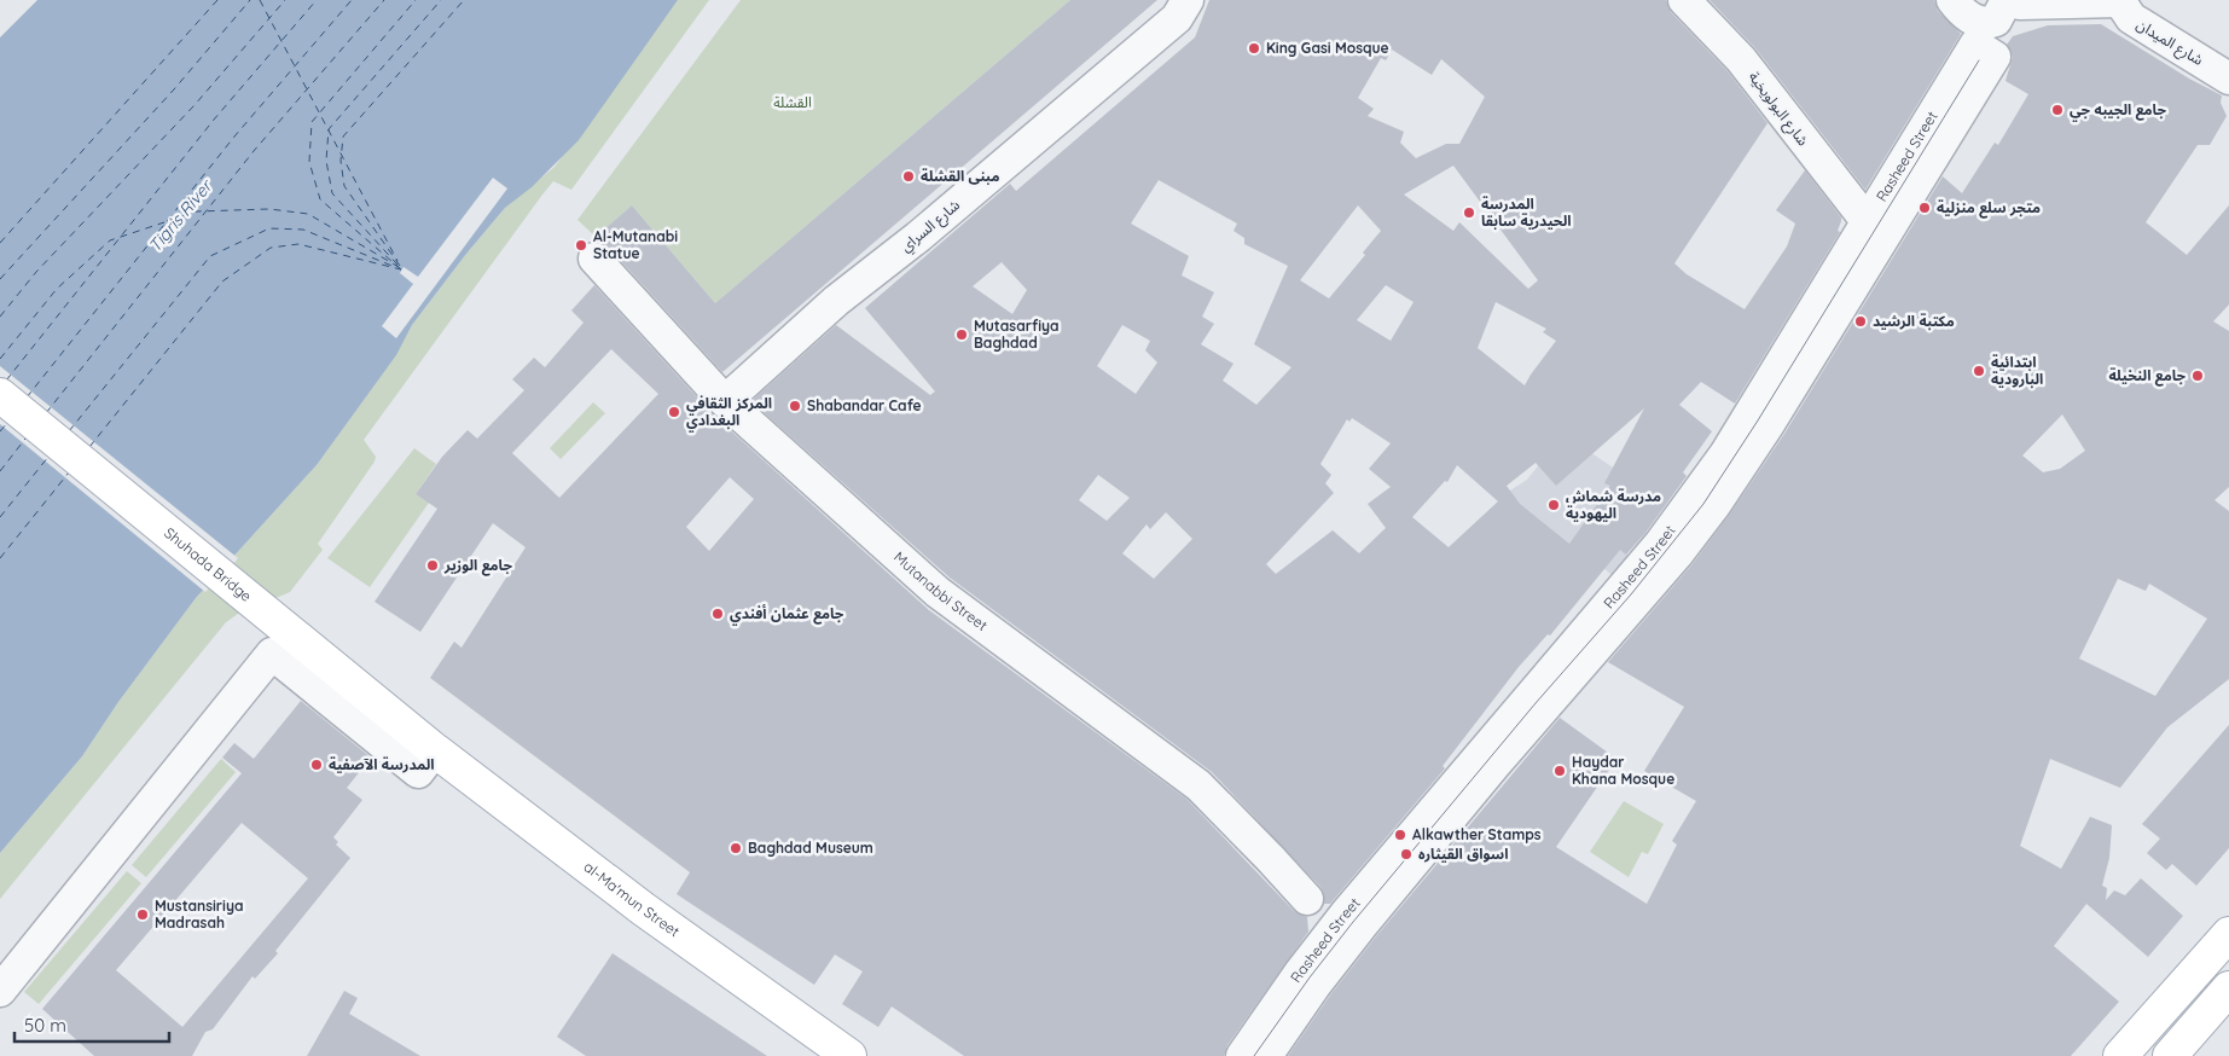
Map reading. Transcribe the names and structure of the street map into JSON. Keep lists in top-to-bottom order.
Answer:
{
  "streets": {
    "main road": ["Shuhada Bridge", "al-Ma'mun Street"],
    "street": [
      "شارع الميدان",
      "شارع البولويخية",
      "Rasheed Street",
      "شارع السراي",
      "Mutanabbi Street"
    ]
  },
  "crossings": [
    ["شارع البولويخية", "Rasheed Street"],
    ["Rasheed Street", "Mutanabbi Street"],
    ["شارع السراي", "Mutanabbi Street"],
    ["Shuhada Bridge", "al-Ma'mun Street"]
  ],
  "water": ["Tigris River"],
  "parks": ["القشلة"],
  "places": [
    "King Gasi Mosque",
    "جامع الجيبه جي",
    "مبنى القشلة",
    "متجر سلع منزلية",
    "المدرسة الحيدرية سابقا",
    "Al-Mutanabi Statue",
    "مكتبة الرشيد",
    "Mutasarfiya Baghdad",
    "ابتدائية البارودية",
    "جامع النخيلة",
    "Shabandar Cafe",
    "المركز الثقافي البغدادي",
    "مدرسة شماش اليهودية",
    "جامع الوزير",
    "جامع عثمان أفندي",
    "المدرسة الآصفية",
    "Haydar Khana Mosque",
    "Alkawther Stamps",
    "Baghdad Museum",
    "اسواق القيثاره",
    "Mustansiriya Madrasah"
  ],
  "scale_bar": "50 m"
}
